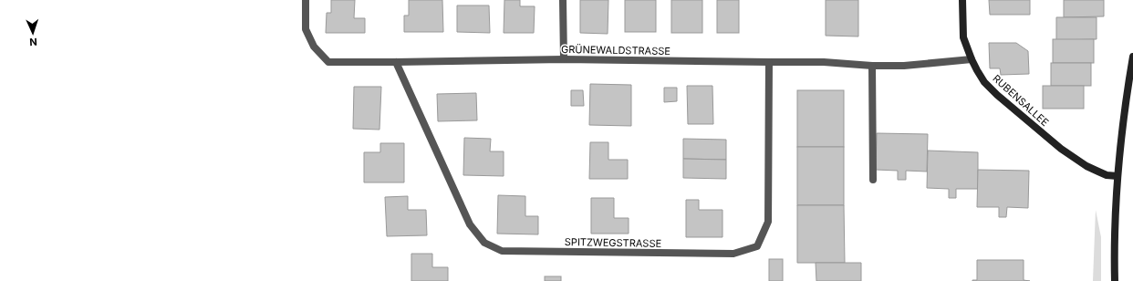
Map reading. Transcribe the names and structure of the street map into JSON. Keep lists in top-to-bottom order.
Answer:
{
  "streets": {
    "street": ["GRÜNEWALDSTRASSE", "RUBENSALLEE", "SPITZWEGSTRASSE"]
  },
  "crossings": [
    ["GRÜNEWALDSTRASSE", "RUBENSALLEE"],
    ["GRÜNEWALDSTRASSE", "SPITZWEGSTRASSE"]
  ],
  "north": "bottom"
}
